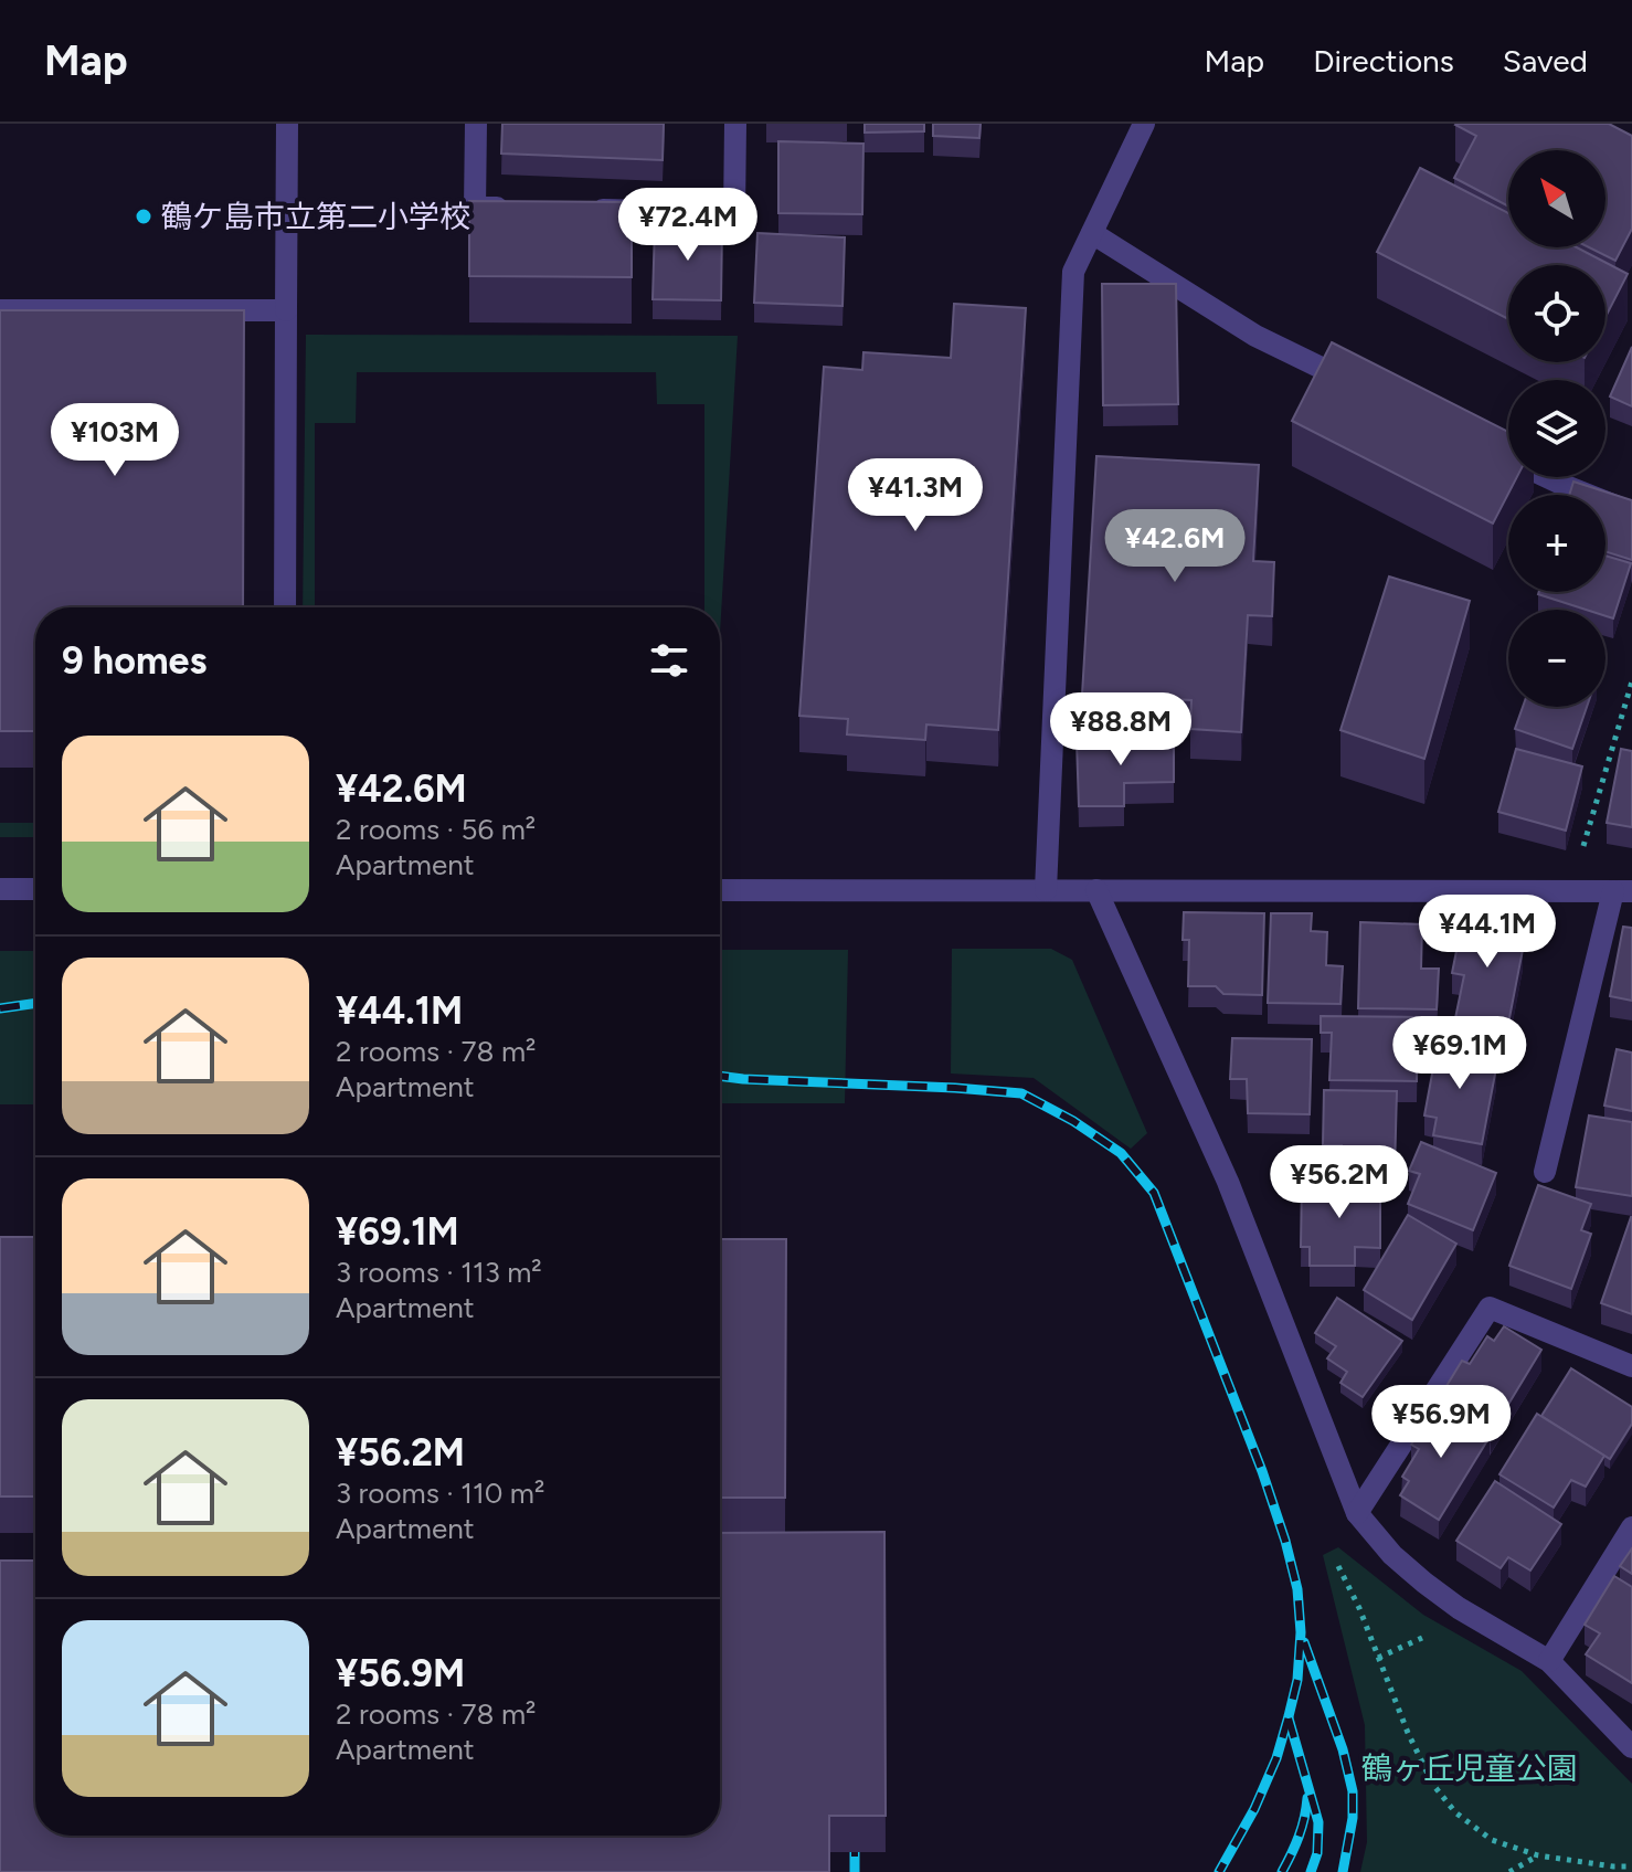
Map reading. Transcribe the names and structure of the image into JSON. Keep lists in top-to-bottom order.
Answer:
{
  "parks": ["鶴ヶ丘児童公園"],
  "places": ["鶴ケ島市立第二小学校"],
  "north": "top left",
  "page": {
    "header": "Map",
    "nav": ["Map", "Directions", "Saved"],
    "map_buttons": ["+", "−"],
    "price": [
      "¥72.4M",
      "¥103M",
      "¥41.3M",
      "¥42.6M",
      "¥88.8M",
      "¥44.1M",
      "¥69.1M",
      "¥56.2M",
      "¥56.9M"
    ],
    "heading": "9 homes",
    "list": [
      {
        "name": "¥42.6M",
        "note": "2 rooms · 56 m² · Apartment"
      },
      {
        "name": "¥44.1M",
        "note": "2 rooms · 78 m² · Apartment"
      },
      {
        "name": "¥69.1M",
        "note": "3 rooms · 113 m² · Apartment"
      },
      {
        "name": "¥56.2M",
        "note": "3 rooms · 110 m² · Apartment"
      },
      {
        "name": "¥56.9M",
        "note": "2 rooms · 78 m² · Apartment"
      }
    ]
  }
}
